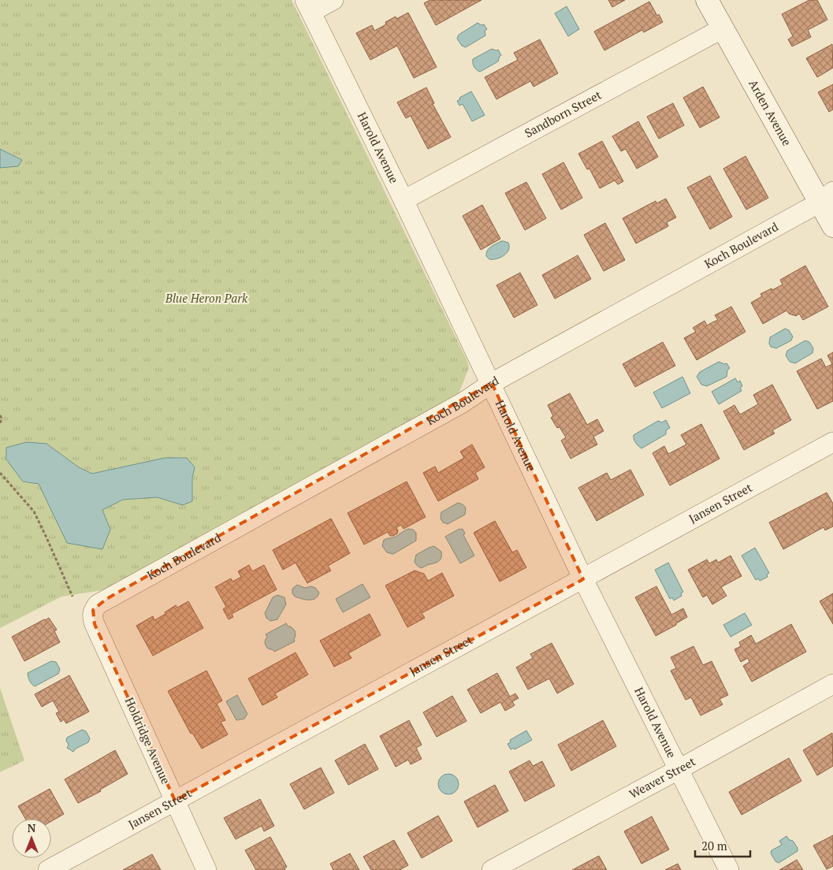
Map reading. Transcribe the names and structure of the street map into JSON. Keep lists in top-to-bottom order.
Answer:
{
  "streets": {
    "street": [
      "Arden Avenue",
      "Sandborn Street",
      "Harold Avenue",
      "Koch Boulevard",
      "Jansen Street",
      "Holdridge Avenue",
      "Weaver Street"
    ]
  },
  "crossings": [
    ["Arden Avenue", "Sandborn Street"],
    ["Arden Avenue", "Koch Boulevard"],
    ["Sandborn Street", "Harold Avenue"],
    ["Harold Avenue", "Koch Boulevard"],
    ["Harold Avenue", "Jansen Street"],
    ["Harold Avenue", "Weaver Street"],
    ["Koch Boulevard", "Holdridge Avenue"],
    ["Jansen Street", "Holdridge Avenue"]
  ],
  "parks": ["Blue Heron Park"],
  "scale_bar": "20 m",
  "north": "top"
}
